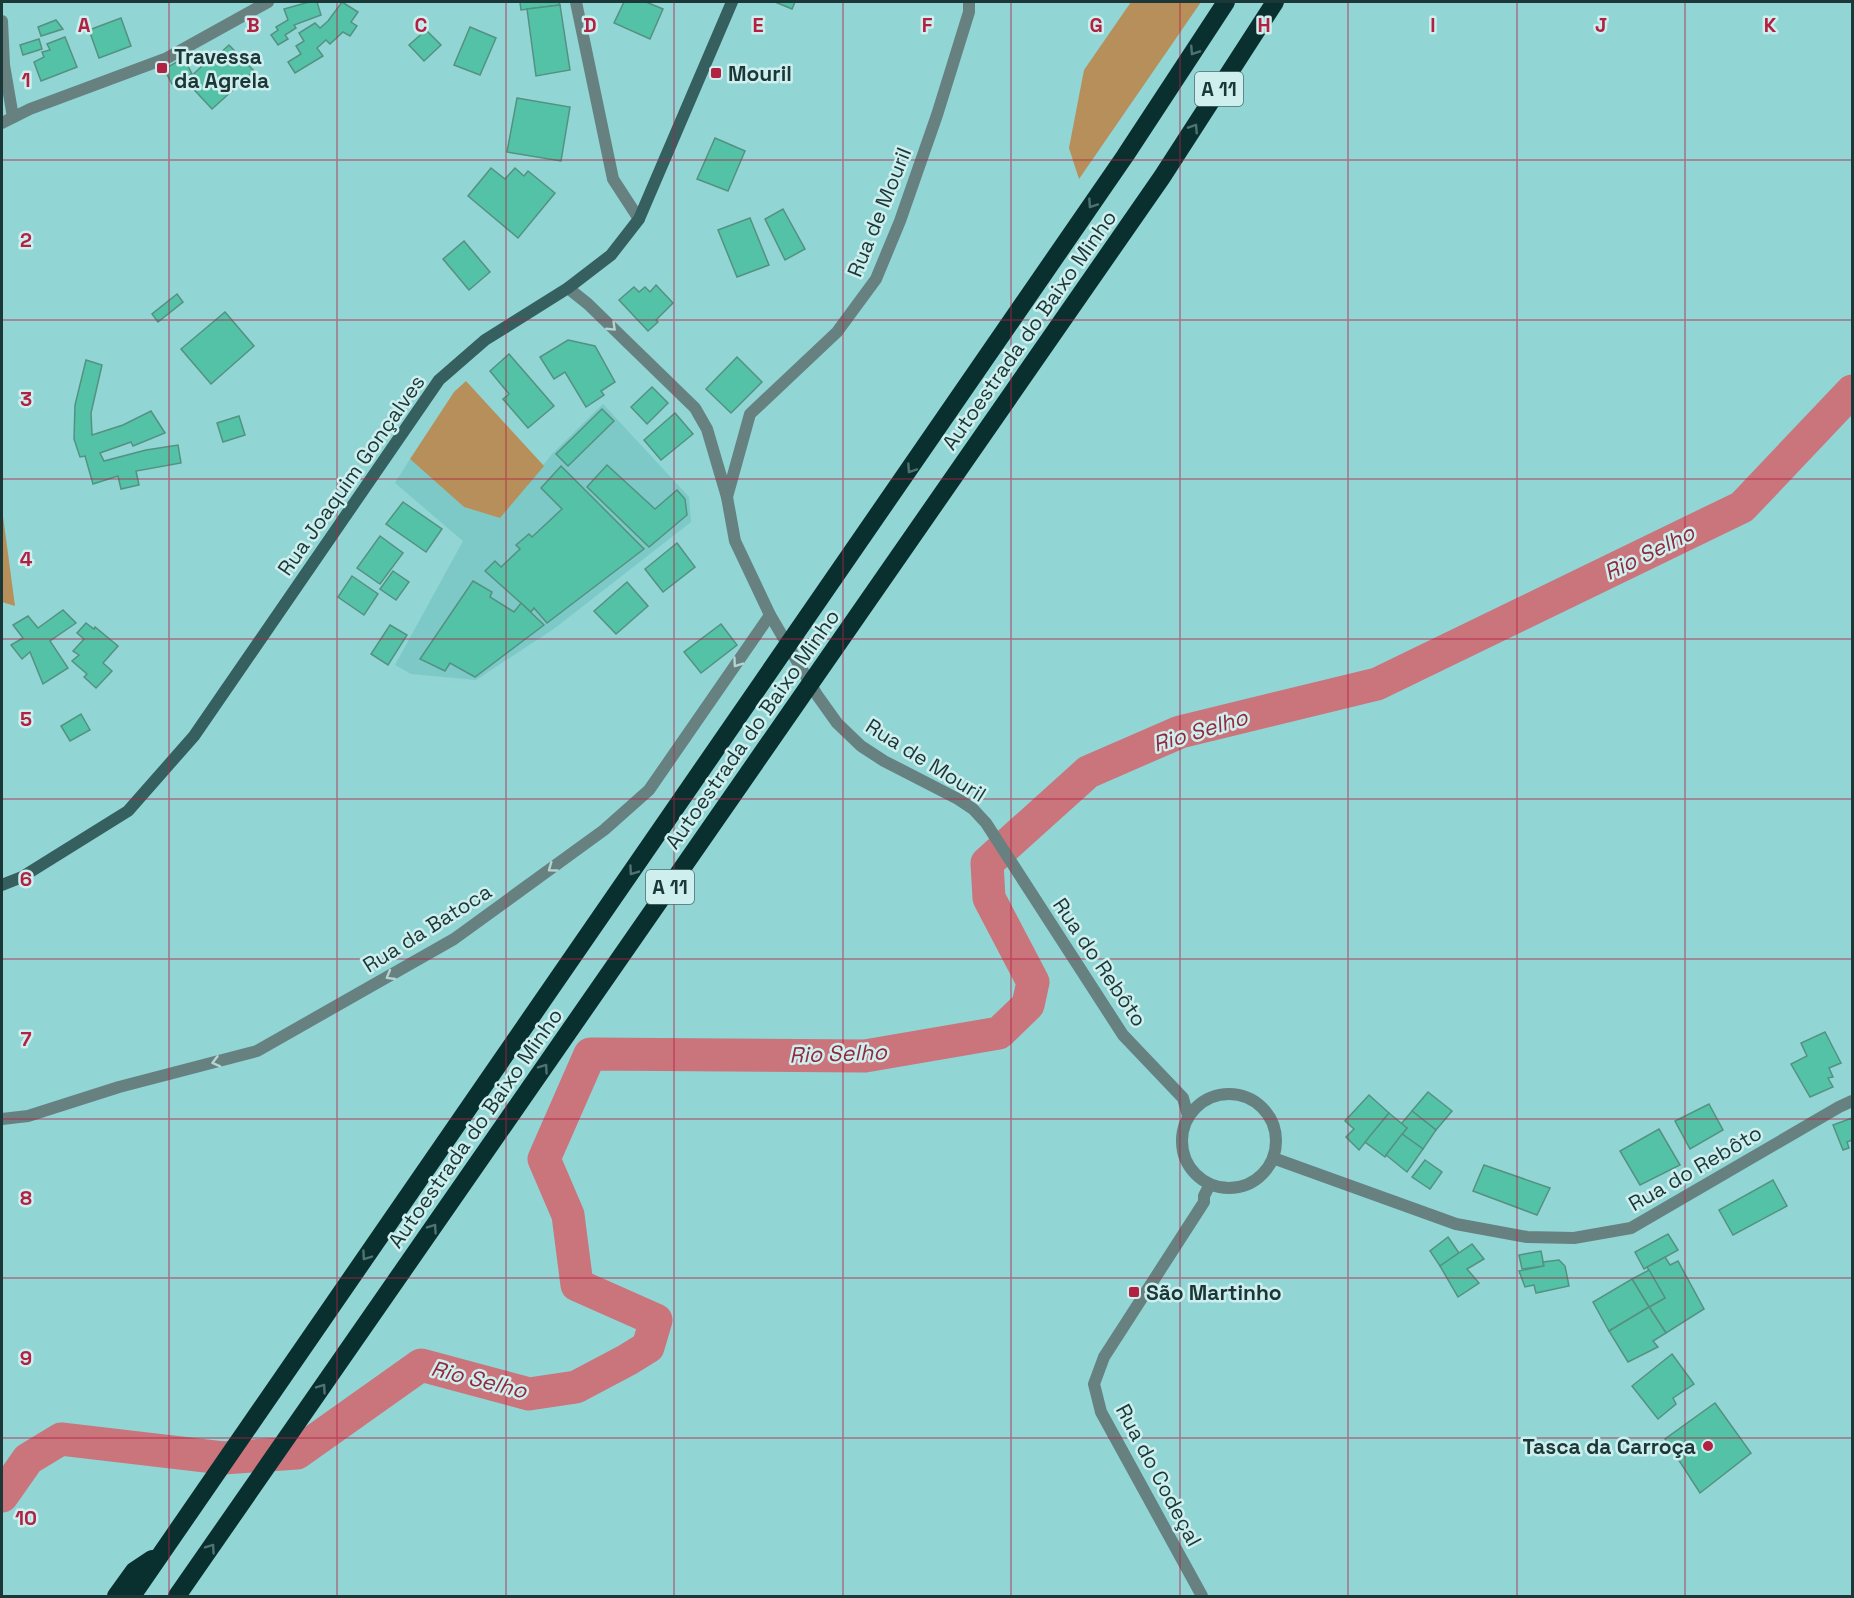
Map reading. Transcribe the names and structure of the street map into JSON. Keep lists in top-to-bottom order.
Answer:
{
  "streets": {
    "highway": ["A 11", "Autoestrada do Baixo Minho"],
    "main road": ["Rua Joaquim Gonçalves"],
    "street": [
      "Rua de Mouril",
      "Rua da Batoca",
      "Rua do Rebôto",
      "Rua do Codeçal"
    ]
  },
  "crossings": [
    ["Rua de Mouril", "Rua da Batoca"],
    ["Rua de Mouril", "Rua do Rebôto"],
    ["Rua do Rebôto", "Rua do Codeçal"]
  ],
  "one_way": ["Rua da Batoca"],
  "water": ["Rio Selho"],
  "places": {
    "transit": ["Travessa da Agrela", "Mouril", "São Martinho"],
    "other": ["Tasca da Carroça"]
  },
  "grid": {
    "columns": [
      "A",
      "B",
      "C",
      "D",
      "E",
      "F",
      "G",
      "H",
      "I",
      "J",
      "K"
    ],
    "rows": [
      "1",
      "2",
      "3",
      "4",
      "5",
      "6",
      "7",
      "8",
      "9",
      "10"
    ]
  }
}
